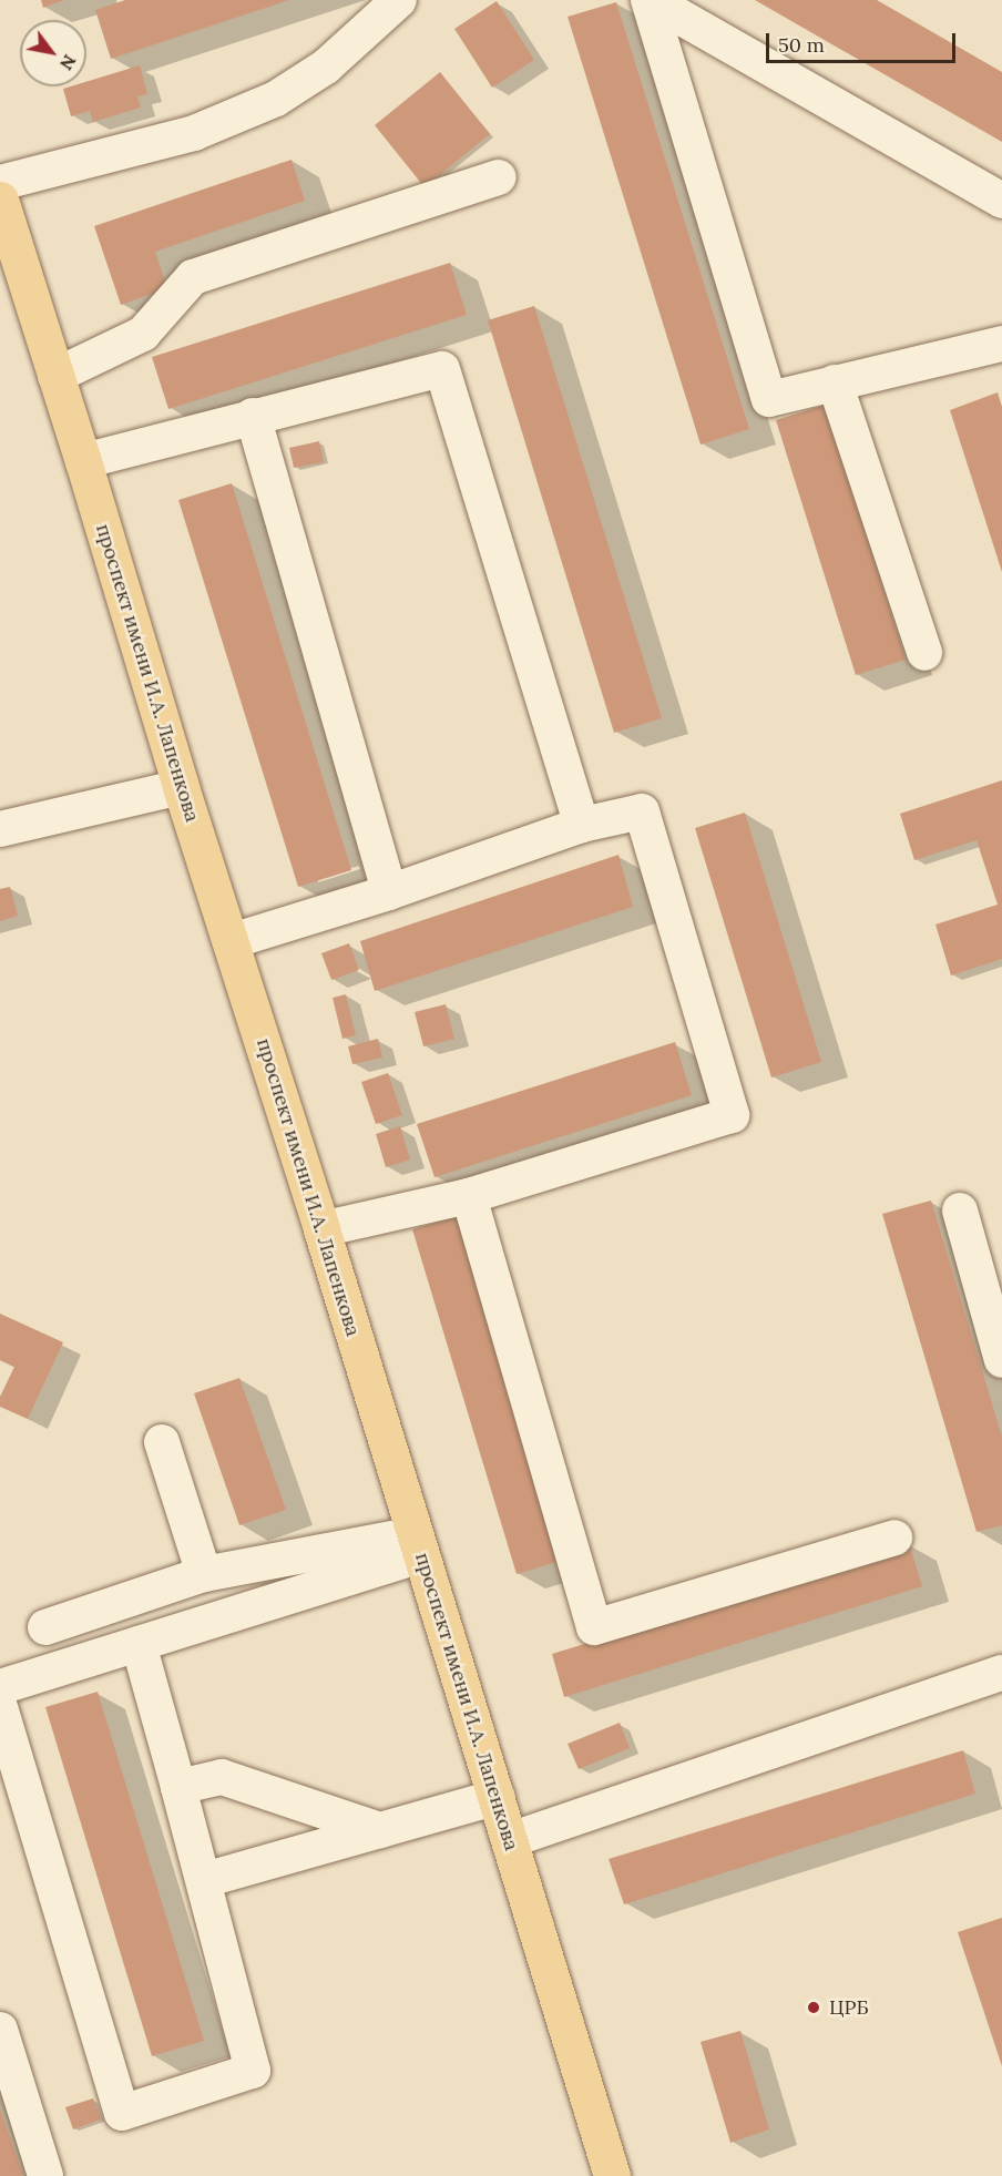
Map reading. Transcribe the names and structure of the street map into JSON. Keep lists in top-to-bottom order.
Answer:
{
  "streets": {
    "main road": ["проспект имени И.А. Лапенкова"]
  },
  "places": ["ЦРБ"],
  "scale_bar": "50 m",
  "north": "bottom right"
}
